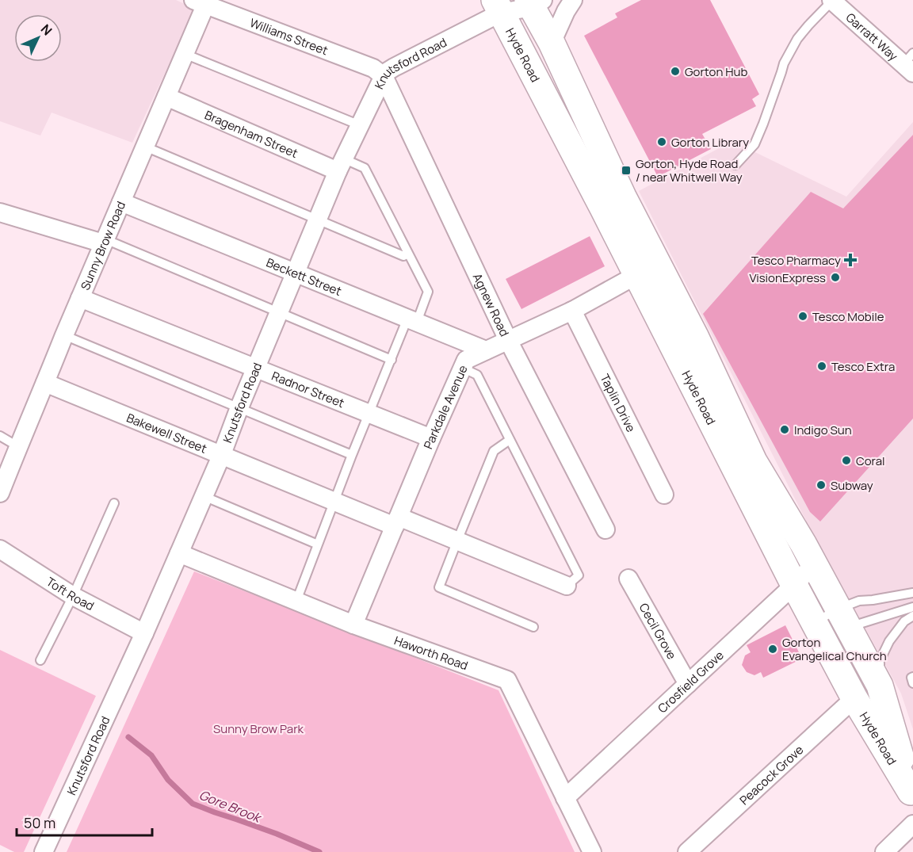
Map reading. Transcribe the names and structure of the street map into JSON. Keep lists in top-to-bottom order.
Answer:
{
  "streets": {
    "highway": ["Hyde Road"],
    "street": [
      "Williams Street",
      "Garratt Way",
      "Knutsford Road",
      "Bragenham Street",
      "Sunny Brow Road",
      "Beckett Street",
      "Agnew Road",
      "Radnor Street",
      "Taplin Drive",
      "Parkdale Avenue",
      "Bakewell Street",
      "Toft Road",
      "Cecil Grove",
      "Haworth Road",
      "Crosfield Grove",
      "Peacock Grove"
    ]
  },
  "crossings": [
    ["Williams Street", "Knutsford Road"],
    ["Williams Street", "Sunny Brow Road"],
    ["Williams Street", "Agnew Road"],
    ["Hyde Road", "Knutsford Road"],
    ["Hyde Road", "Parkdale Avenue"],
    ["Hyde Road", "Crosfield Grove"],
    ["Hyde Road", "Peacock Grove"],
    ["Knutsford Road", "Bragenham Street"],
    ["Knutsford Road", "Beckett Street"],
    ["Knutsford Road", "Agnew Road"],
    ["Knutsford Road", "Radnor Street"],
    ["Knutsford Road", "Bakewell Street"],
    ["Knutsford Road", "Toft Road"],
    ["Knutsford Road", "Haworth Road"],
    ["Bragenham Street", "Sunny Brow Road"],
    ["Sunny Brow Road", "Beckett Street"],
    ["Sunny Brow Road", "Radnor Street"],
    ["Sunny Brow Road", "Bakewell Street"],
    ["Beckett Street", "Parkdale Avenue"],
    ["Agnew Road", "Parkdale Avenue"],
    ["Radnor Street", "Parkdale Avenue"],
    ["Taplin Drive", "Parkdale Avenue"],
    ["Parkdale Avenue", "Bakewell Street"],
    ["Parkdale Avenue", "Haworth Road"],
    ["Cecil Grove", "Crosfield Grove"],
    ["Haworth Road", "Crosfield Grove"]
  ],
  "water": ["Gore Brook"],
  "parks": ["Sunny Brow Park"],
  "places": {
    "other": [
      "Gorton Hub",
      "Gorton Library",
      "VisionExpress",
      "Tesco Mobile",
      "Tesco Extra",
      "Indigo Sun",
      "Coral",
      "Subway",
      "Gorton Evangelical Church"
    ],
    "transit": ["Gorton, Hyde Road / near Whitwell Way"],
    "health": ["Tesco Pharmacy"]
  },
  "scale_bar": "50 m",
  "north": "top right"
}
